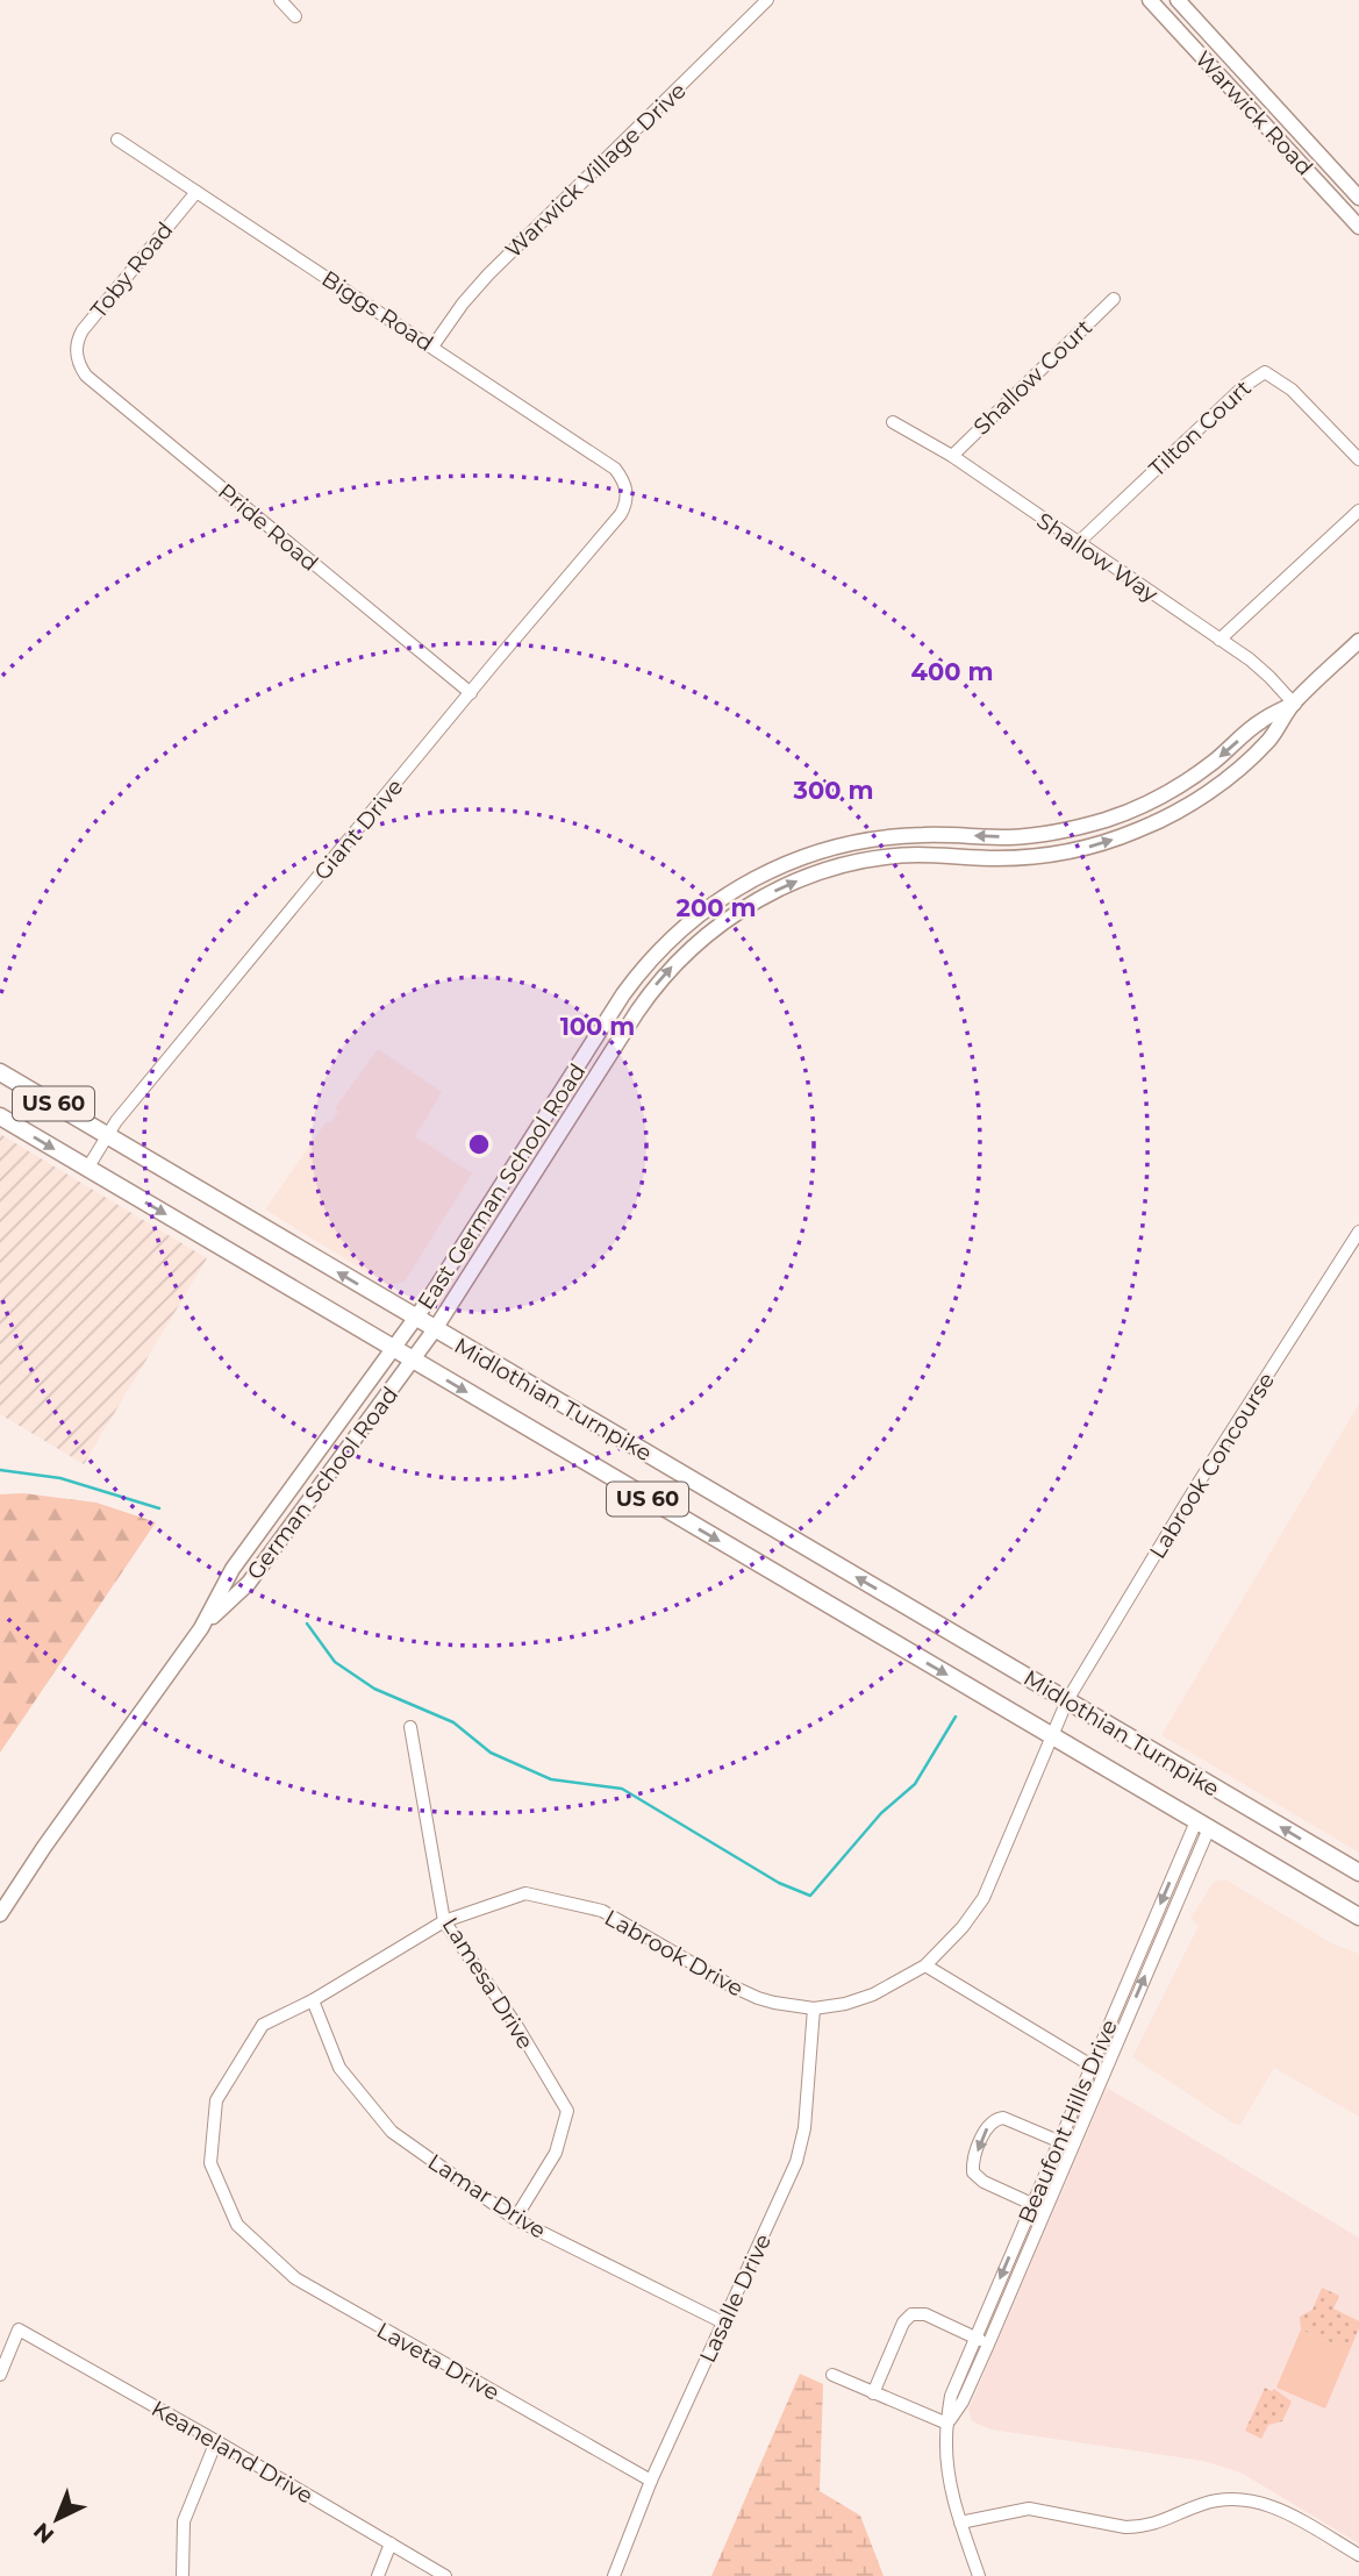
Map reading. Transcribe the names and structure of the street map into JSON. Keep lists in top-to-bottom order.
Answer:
{
  "streets": {
    "main road": ["US 60", "Midlothian Turnpike"],
    "street": [
      "Warwick Road",
      "Warwick Village Drive",
      "Toby Road",
      "Biggs Road",
      "Shallow Court",
      "Tilton Court",
      "Pride Road",
      "Shallow Way",
      "Giant Drive",
      "East German School Road",
      "Labrook Concourse",
      "German School Road",
      "Labrook Drive",
      "Lamesa Drive",
      "Beaufont Hills Drive",
      "Lamar Drive",
      "Lasalle Drive",
      "Laveta Drive",
      "Keaneland Drive"
    ]
  },
  "crossings": [
    ["Warwick Village Drive", "Biggs Road"],
    ["Toby Road", "Biggs Road"],
    ["Toby Road", "Pride Road"],
    ["Biggs Road", "Giant Drive"],
    ["Shallow Court", "Shallow Way"],
    ["Tilton Court", "Shallow Way"],
    ["Pride Road", "Giant Drive"],
    ["Shallow Way", "East German School Road"],
    ["Giant Drive", "Midlothian Turnpike"],
    ["East German School Road", "Midlothian Turnpike"],
    ["East German School Road", "German School Road"],
    ["Midlothian Turnpike", "Labrook Concourse"],
    ["Midlothian Turnpike", "German School Road"],
    ["Midlothian Turnpike", "Labrook Drive"],
    ["Midlothian Turnpike", "Beaufont Hills Drive"],
    ["Labrook Concourse", "Labrook Drive"],
    ["Labrook Drive", "Lamesa Drive"],
    ["Labrook Drive", "Lamar Drive"],
    ["Labrook Drive", "Lasalle Drive"],
    ["Labrook Drive", "Laveta Drive"],
    ["Lamesa Drive", "Lamar Drive"],
    ["Lamar Drive", "Lasalle Drive"],
    ["Lasalle Drive", "Laveta Drive"]
  ],
  "north": "bottom left",
  "rings": [
    "400 m",
    "300 m",
    "200 m",
    "100 m"
  ]
}
